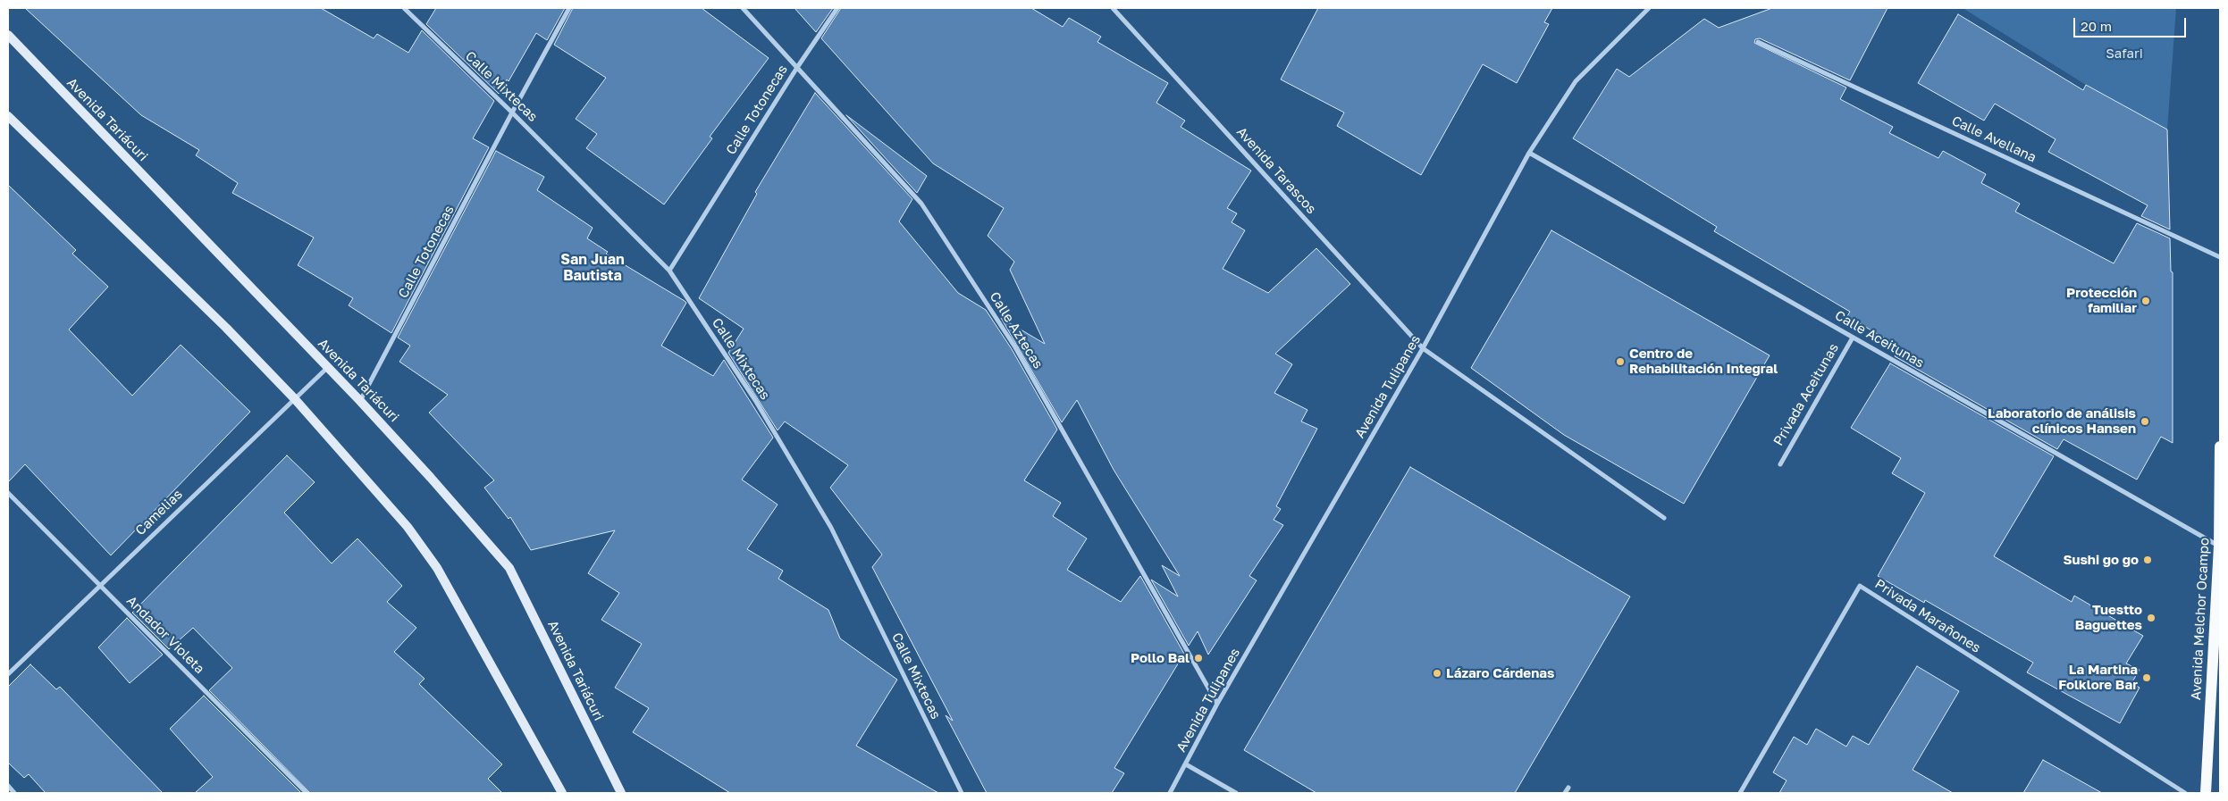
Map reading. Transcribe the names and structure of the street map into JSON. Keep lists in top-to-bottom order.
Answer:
{
  "streets": {
    "main road": ["Avenida Melchor Ocampo"],
    "street": [
      "Calle Mixtecas",
      "Calle Totonecas",
      "Avenida Tariácuri",
      "Calle Avellana",
      "Avenida Tarascos",
      "Calle Aztecas",
      "Calle Aceitunas",
      "Avenida Tulipanes",
      "Privada Aceitunas",
      "Camelias",
      "Privada Marañones",
      "Andador Violeta"
    ]
  },
  "crossings": [
    ["Calle Mixtecas", "Calle Totonecas"],
    ["Calle Totonecas", "Avenida Tariácuri"],
    ["Calle Totonecas", "Calle Aztecas"],
    ["Avenida Tariácuri", "Camelias"],
    ["Avenida Tarascos", "Avenida Tulipanes"],
    ["Calle Aztecas", "Avenida Tulipanes"],
    ["Calle Aceitunas", "Avenida Tulipanes"],
    ["Calle Aceitunas", "Privada Aceitunas"],
    ["Calle Aceitunas", "Avenida Melchor Ocampo"],
    ["Camelias", "Andador Violeta"]
  ],
  "districts": ["San Juan Bautista"],
  "parks": ["Safari"],
  "places": [
    "Protección familiar",
    "Centro de Rehabilitación Integral",
    "Laboratorio de análisis clínicos Hansen",
    "Sushi go go",
    "Tuestto Baguettes",
    "Pollo Bal",
    "Lázaro Cárdenas",
    "La Martina Folklore Bar"
  ],
  "scale_bar": "20 m"
}
